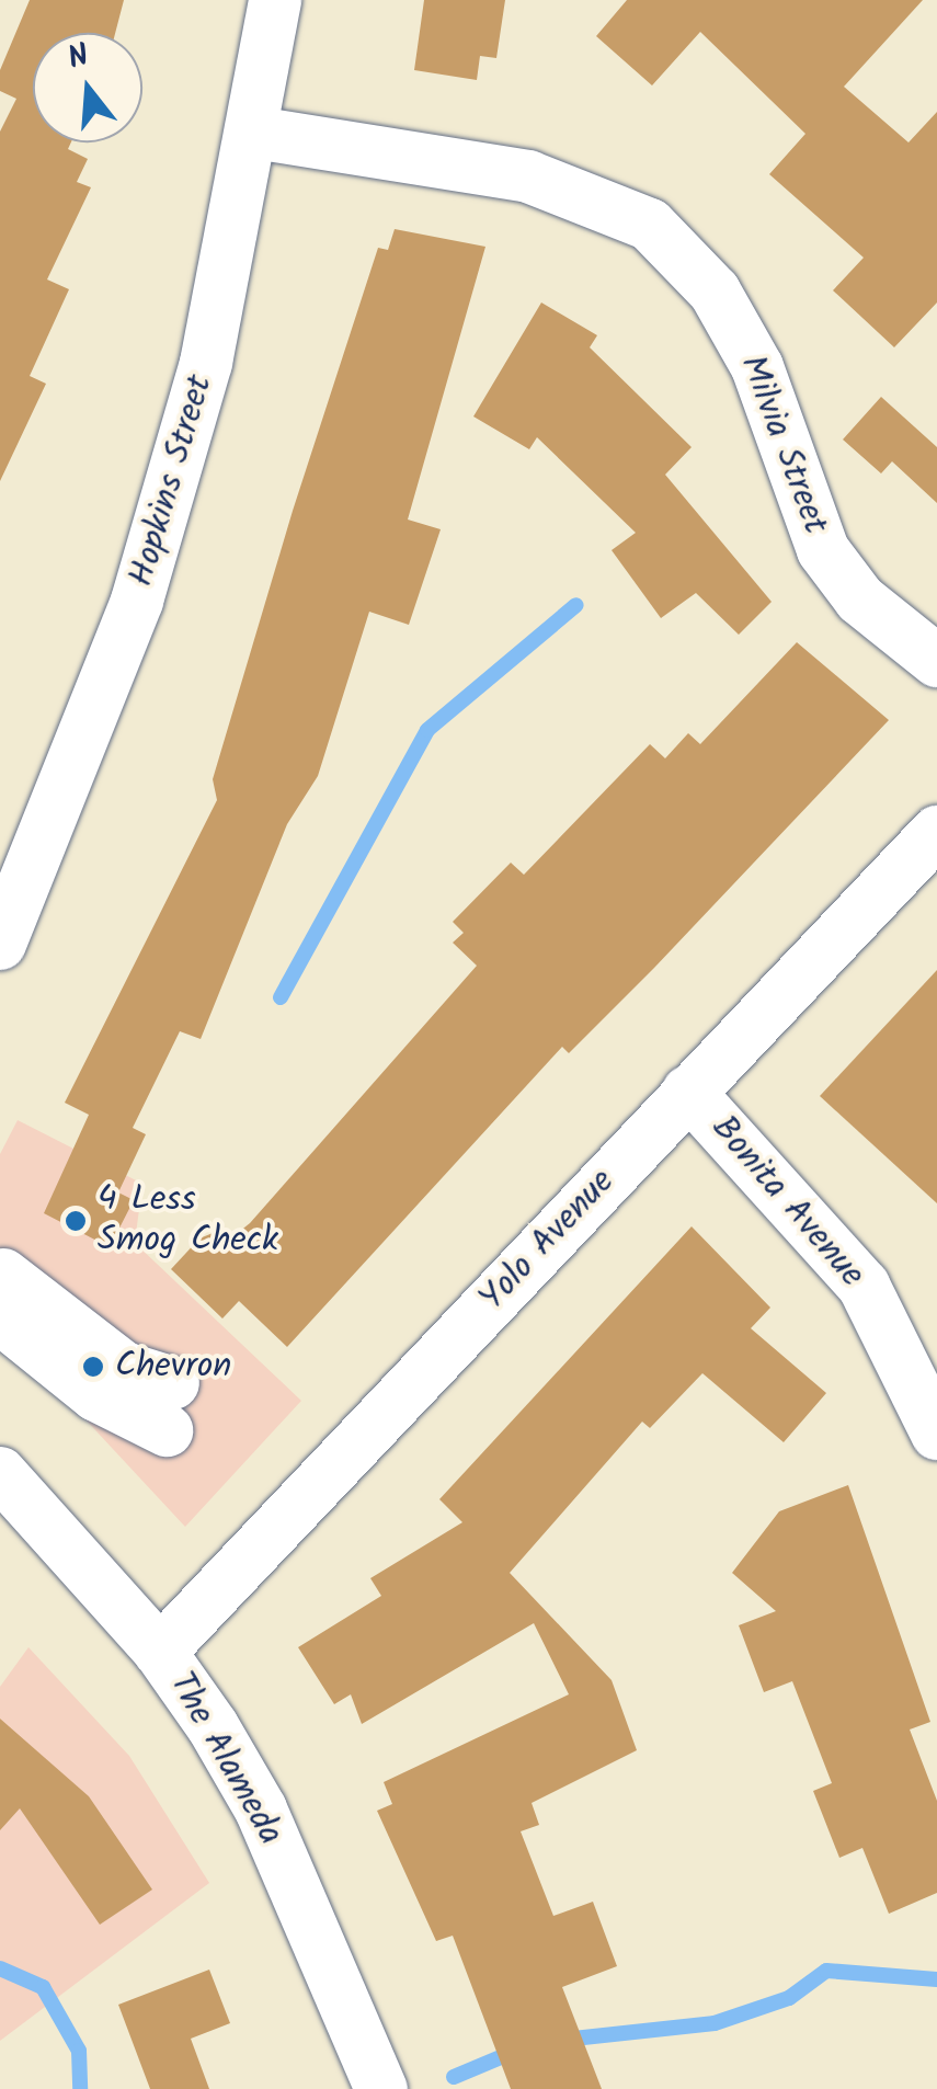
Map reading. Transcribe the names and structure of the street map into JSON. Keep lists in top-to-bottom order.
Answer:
{
  "streets": {
    "street": [
      "Milvia Street",
      "Hopkins Street",
      "Bonita Avenue",
      "Yolo Avenue",
      "The Alameda"
    ]
  },
  "crossings": [
    ["Milvia Street", "Hopkins Street"],
    ["Bonita Avenue", "Yolo Avenue"],
    ["Yolo Avenue", "The Alameda"]
  ],
  "places": ["4 Less Smog Check", "Chevron"],
  "north": "top"
}
